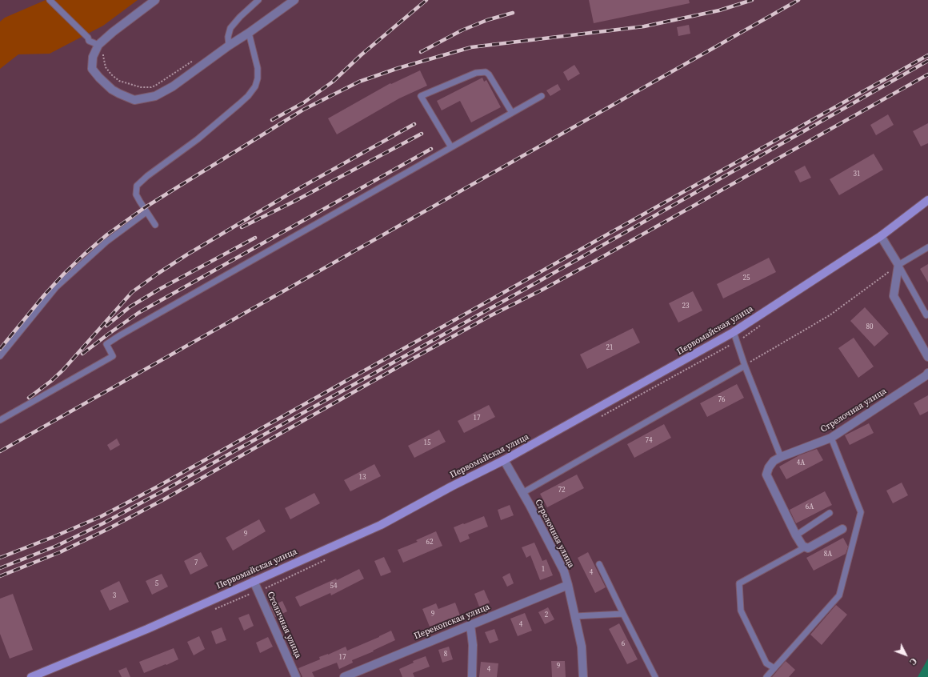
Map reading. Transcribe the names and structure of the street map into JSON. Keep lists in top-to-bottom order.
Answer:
{
  "streets": {
    "main road": ["Первомайская улица"],
    "street": ["Стрелочная улица", "Перекопская улица", "Столичная улица"]
  },
  "crossings": [
    ["Первомайская улица", "Стрелочная улица"],
    ["Первомайская улица", "Столичная улица"],
    ["Стрелочная улица", "Перекопская улица"]
  ],
  "house_numbers": [
    "31",
    "25",
    "23",
    "80",
    "21",
    "76",
    "17",
    "74",
    "15",
    "4А",
    "13",
    "72",
    "6А",
    "9",
    "62",
    "8А",
    "7",
    "1",
    "4",
    "5",
    "54",
    "3",
    "9",
    "2",
    "4",
    "6",
    "8",
    "17",
    "9",
    "4"
  ],
  "north": "bottom right"
}
